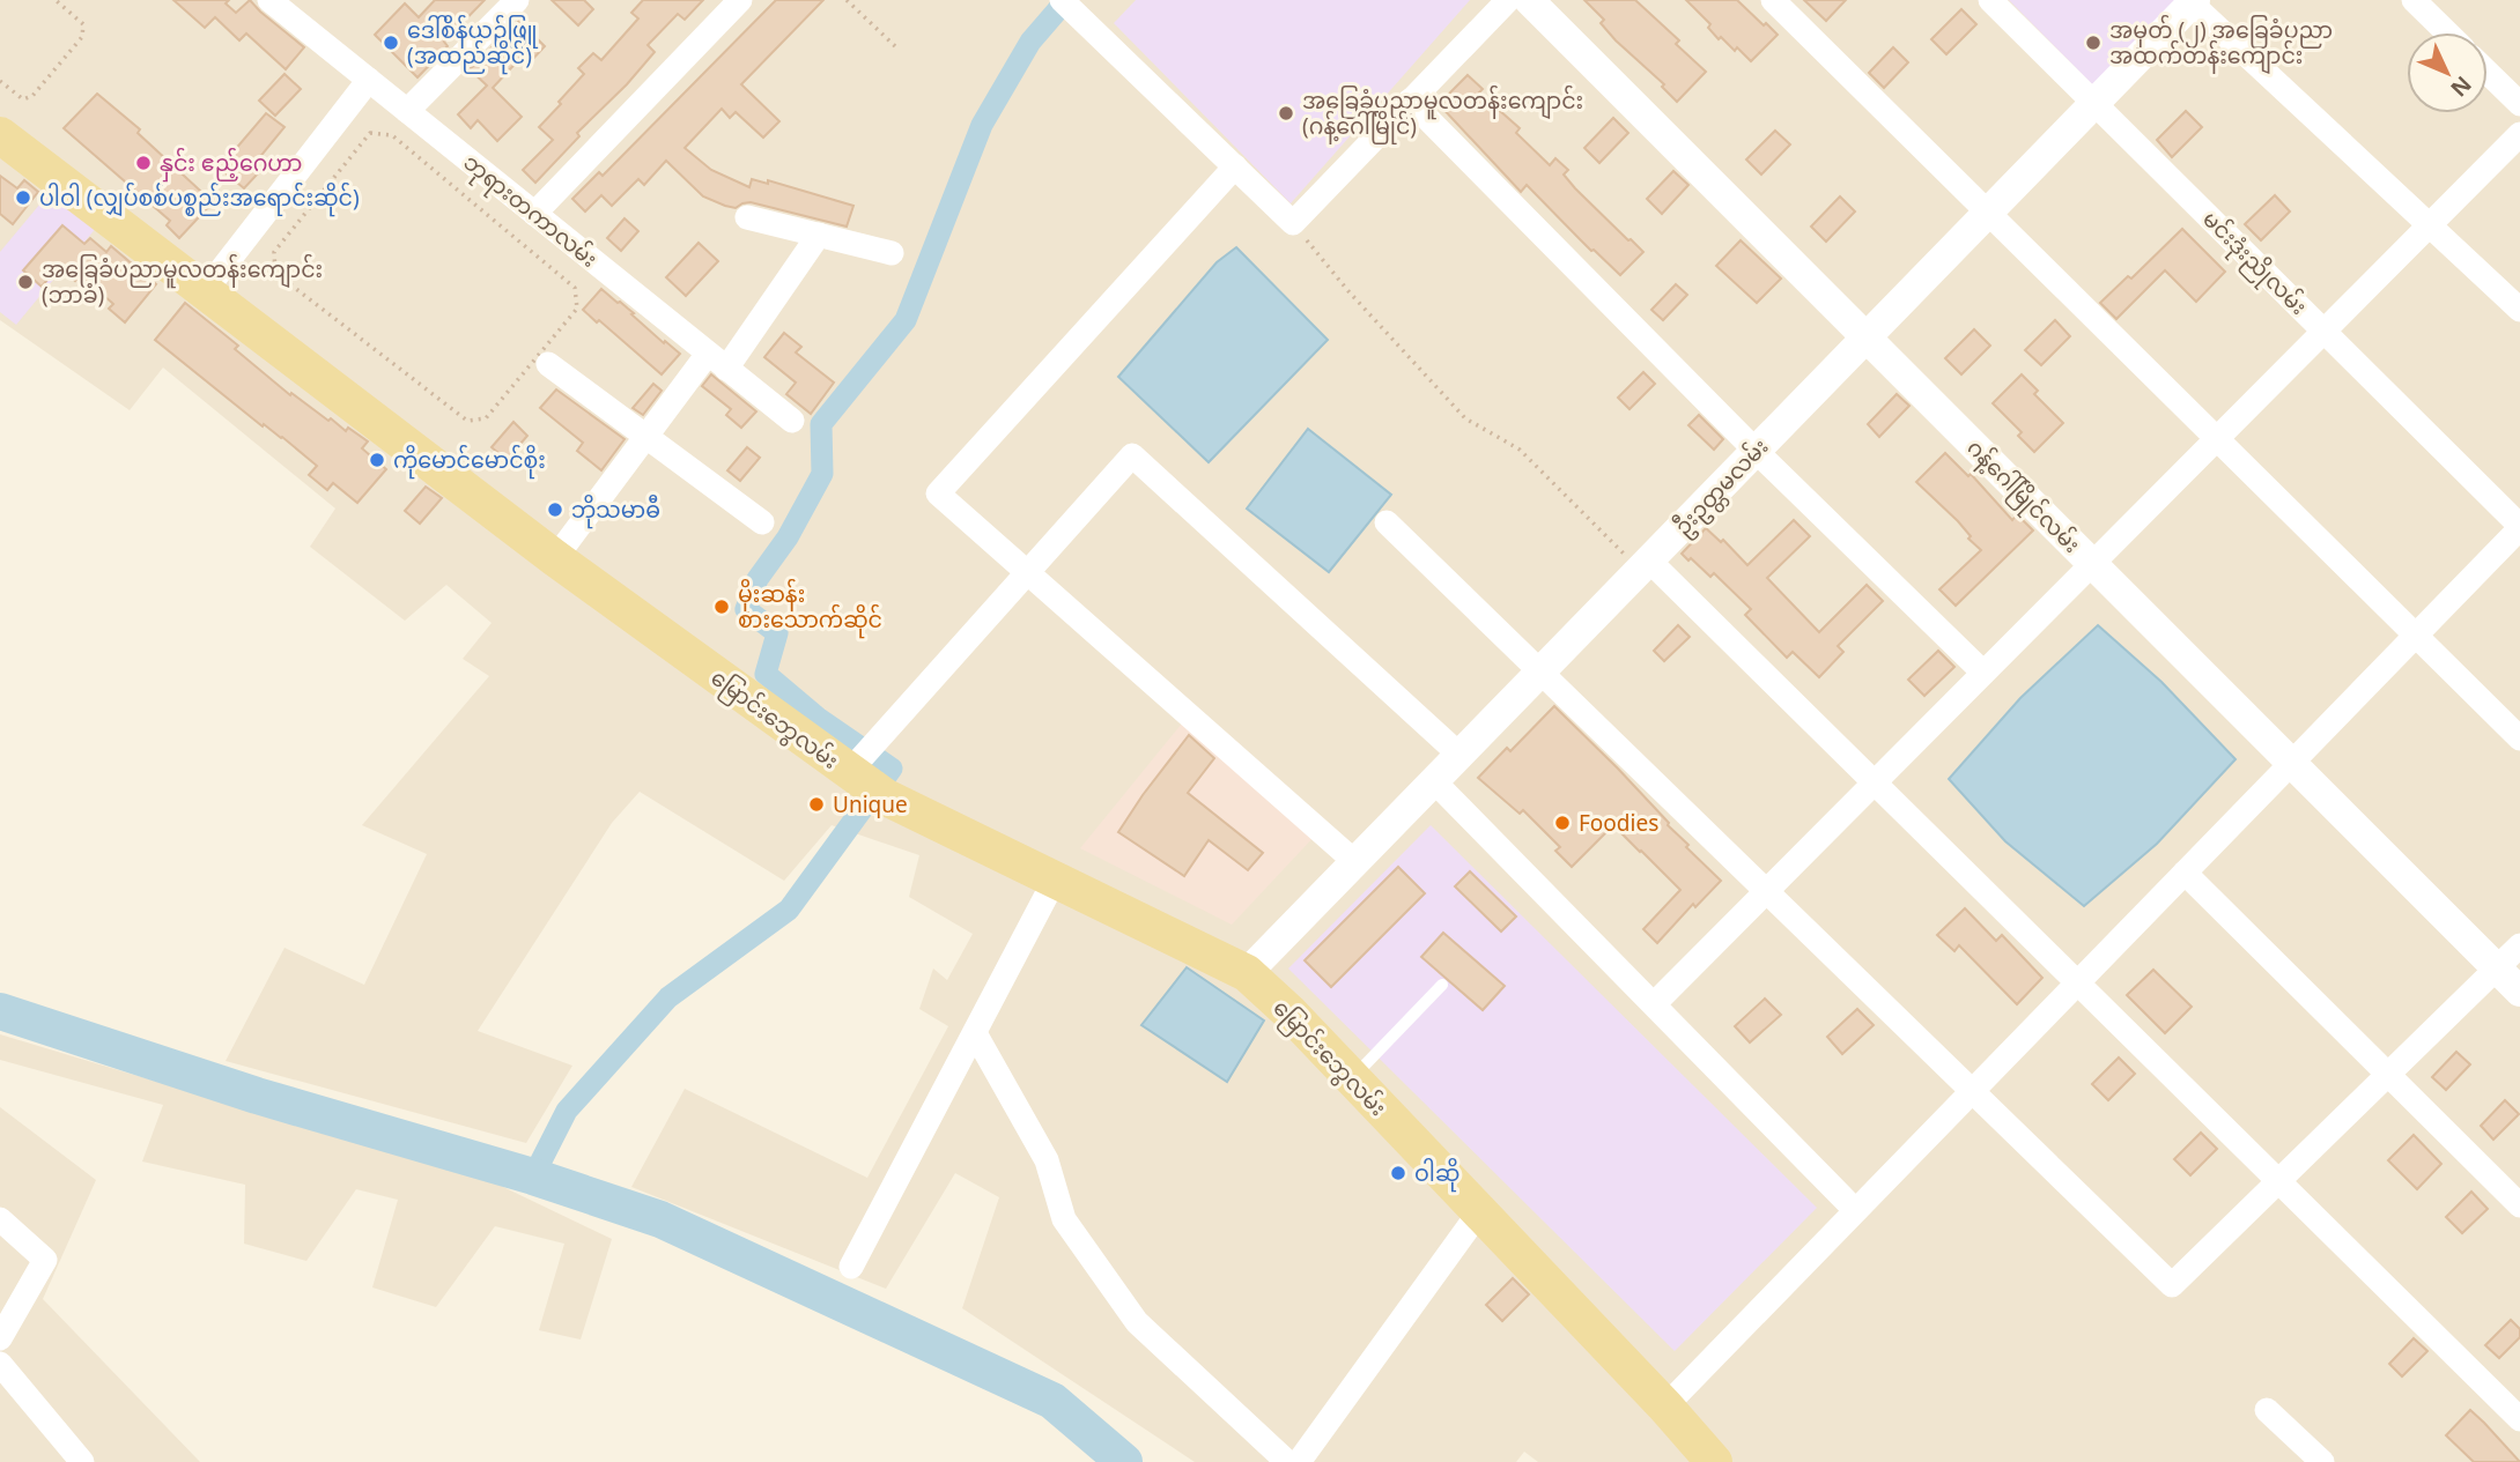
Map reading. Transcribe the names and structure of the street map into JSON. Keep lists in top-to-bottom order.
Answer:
{
  "streets": {
    "main road": ["မြောင်းဘွေလမ်း"],
    "street": [
      "ဘုရားတကာလမ်း",
      "မင်းဒုံးညိုလမ်း",
      "ဦးဥတ္တမလမ်း",
      "ဂန့်ဂေါ်မြိုင်လမ်း"
    ]
  },
  "crossings": [
    ["မင်းဒုံးညိုလမ်း", "ဦးဥတ္တမလမ်း"],
    ["ဦးဥတ္တမလမ်း", "ဂန့်ဂေါ်မြိုင်လမ်း"],
    ["ဦးဥတ္တမလမ်း", "မြောင်းဘွေလမ်း"]
  ],
  "places": [
    "ဒေါ်စိန်ယဉ်ဖြူ (အထည်ဆိုင်)",
    "အမှတ် (၂) အခြေခံပညာ အထက်တန်းကျောင်း",
    "အခြေခံပညာမူလတန်းကျောင်း (ဂန့်ဂေါ်မြိုင်)",
    "နှင်း ဧည့်ဂေဟာ",
    "ပါဝါ (လျှပ်စစ်ပစ္စည်းအရောင်းဆိုင်)",
    "အခြေခံပညာမူလတန်းကျောင်း (ဘာခံ)",
    "ကိုမောင်မောင်စိုး",
    "ဘိုသမာဓီ",
    "မိုးဆန်း စားသောက်ဆိုင်",
    "Unique",
    "Foodies",
    "ဝါဆို"
  ],
  "north": "bottom right"
}
